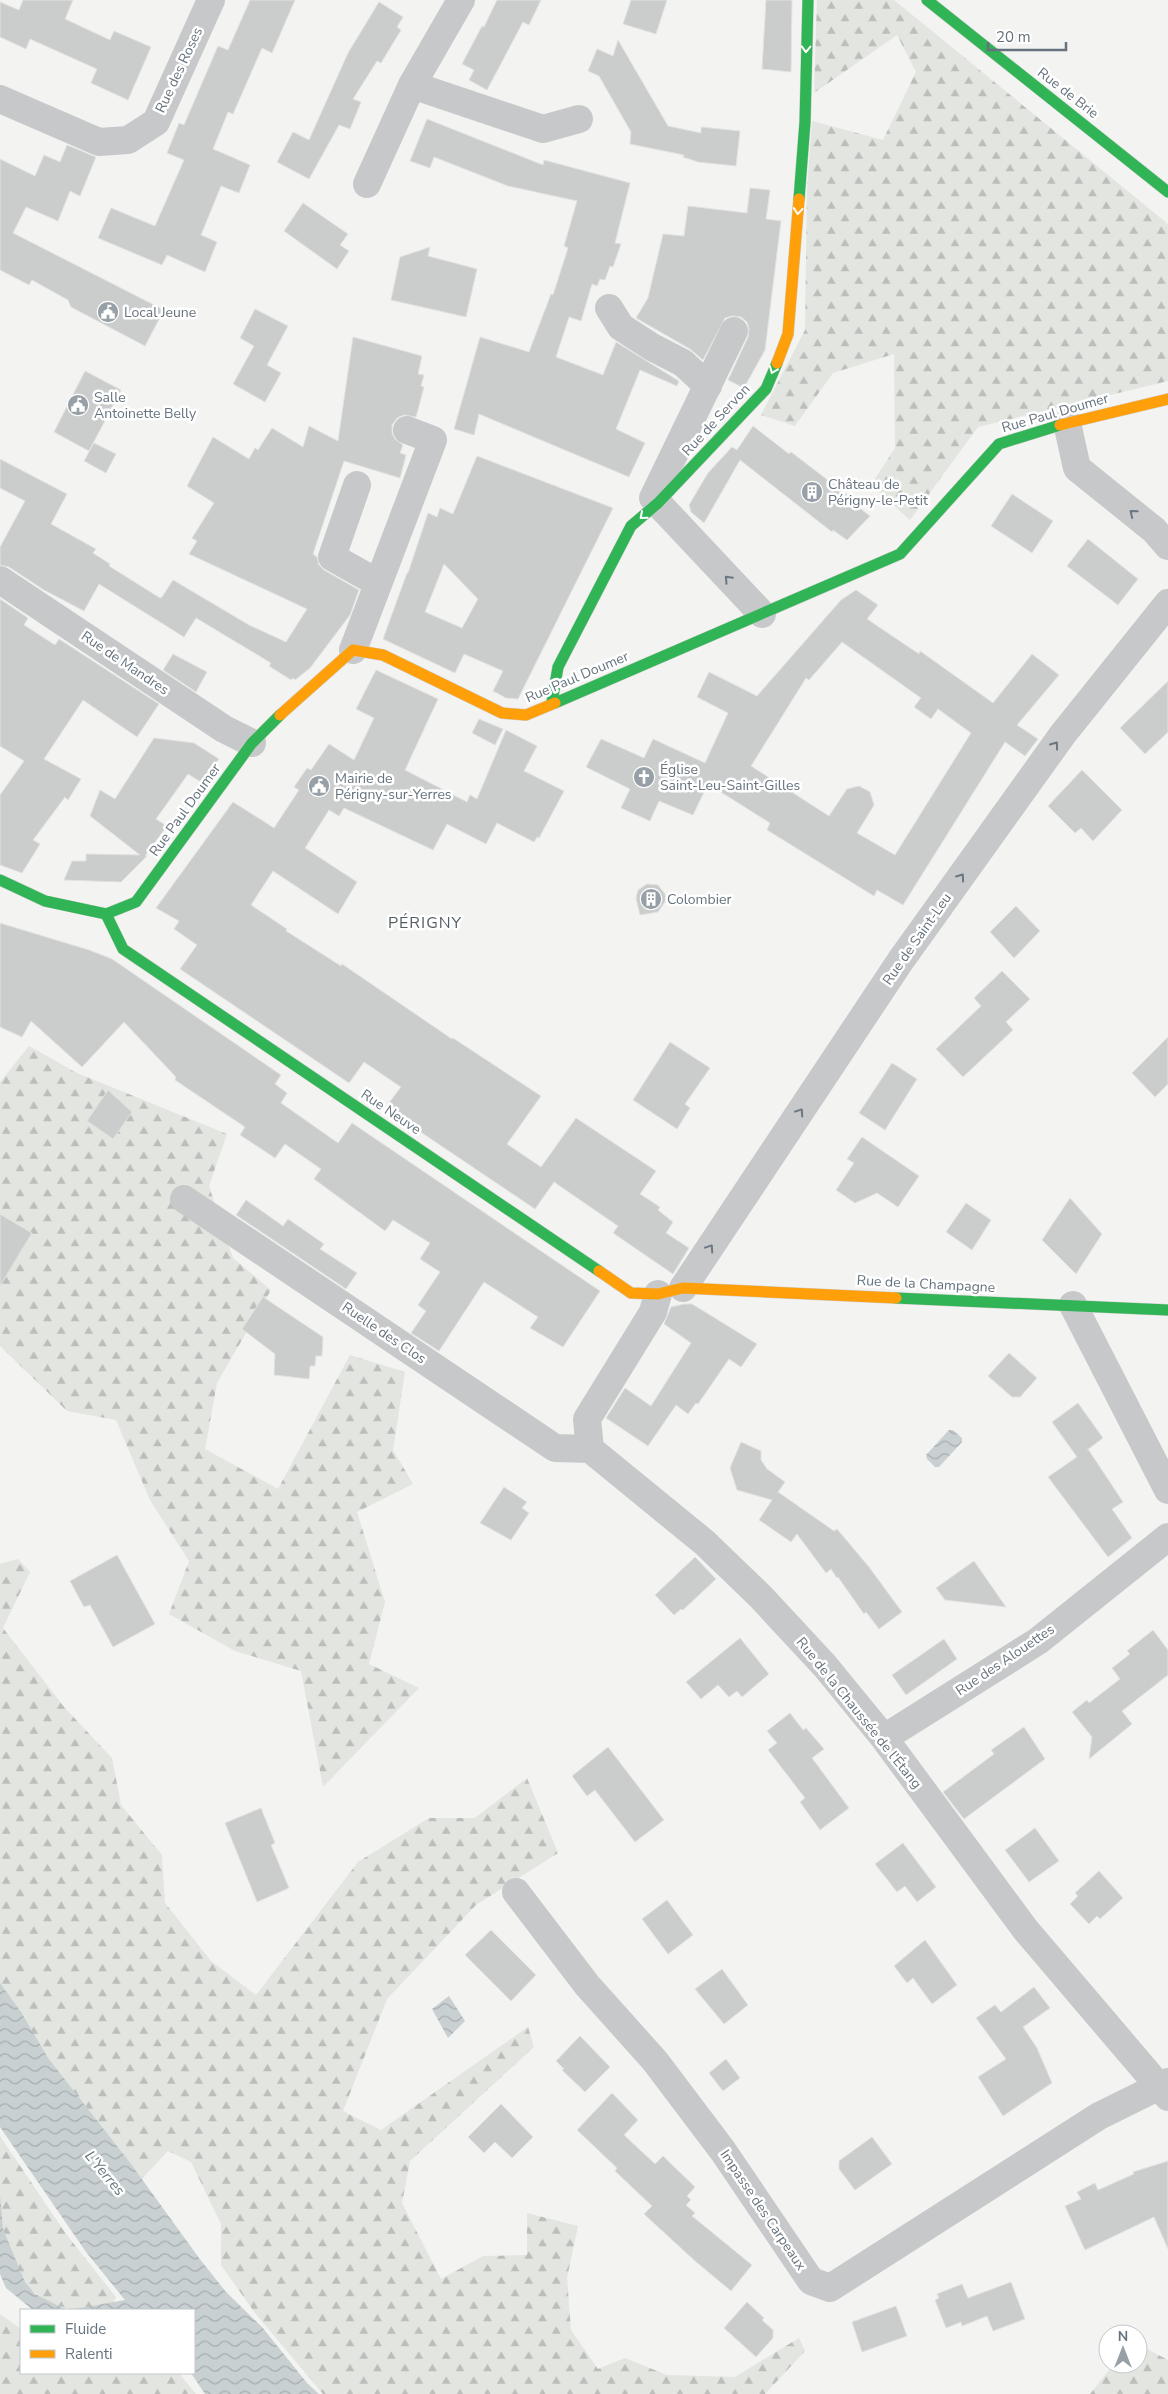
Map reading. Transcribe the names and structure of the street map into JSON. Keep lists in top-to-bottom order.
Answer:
{
  "streets": {
    "street": [
      "Rue des Roses",
      "Rue de Brie",
      "Rue Paul Doumer",
      "Rue de Servon",
      "Rue de Mandres",
      "Rue de Saint-Leu",
      "Rue Neuve",
      "Rue de la Champagne",
      "Ruelle des Clos",
      "Rue des Alouettes",
      "Rue de la Chaussée de l'Étang",
      "Impasse des Carpeaux"
    ]
  },
  "crossings": [
    ["Rue Paul Doumer", "Rue de Servon"],
    ["Rue Paul Doumer", "Rue de Mandres"],
    ["Rue Paul Doumer", "Rue Neuve"],
    ["Rue de Saint-Leu", "Rue Neuve"],
    ["Rue de Saint-Leu", "Rue de la Champagne"],
    ["Rue Neuve", "Rue de la Champagne"],
    ["Ruelle des Clos", "Rue de la Chaussée de l'Étang"],
    ["Rue des Alouettes", "Rue de la Chaussée de l'Étang"],
    ["Rue de la Chaussée de l'Étang", "Impasse des Carpeaux"]
  ],
  "one_way": ["Rue de Servon", "Rue de Saint-Leu"],
  "districts": ["PÉRIGNY"],
  "water": ["L'Yerres"],
  "places": {
    "public building": ["Local Jeune", "Salle Antoinette Belly", "Mairie de Périgny-sur-Yerres"],
    "building": ["Château de Périgny-le-Petit", "Colombier"],
    "church": ["Église Saint-Leu-Saint-Gilles"]
  },
  "legend": ["Fluide", "Ralenti"],
  "scale_bar": "20 m",
  "north": "top"
}
